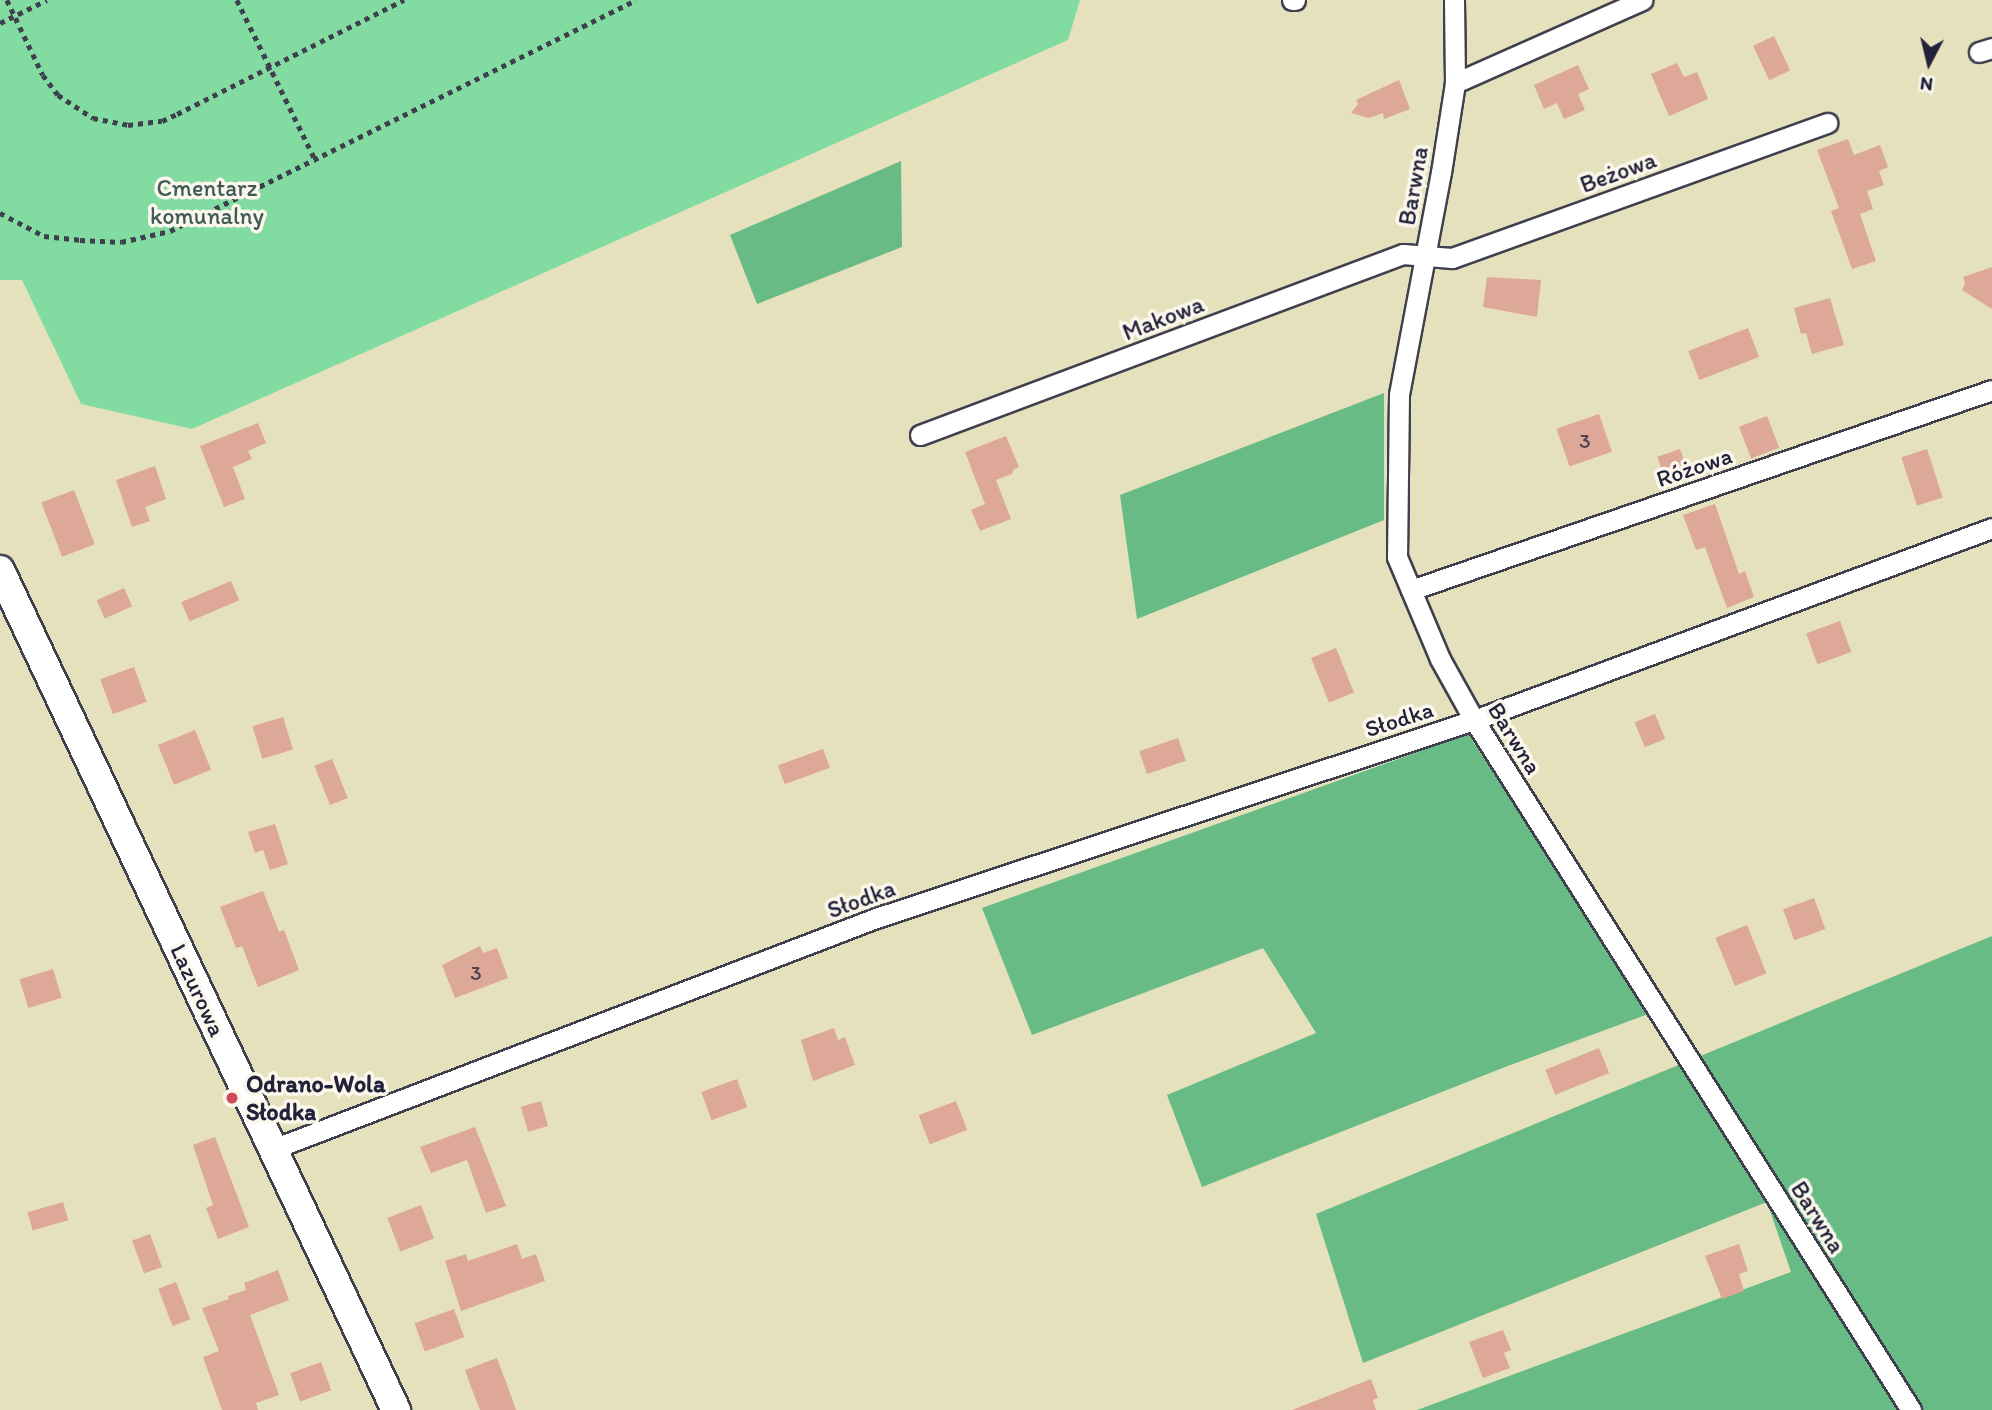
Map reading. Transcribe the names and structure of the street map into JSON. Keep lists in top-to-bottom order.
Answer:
{
  "streets": {
    "street": [
      "Beżowa",
      "Barwna",
      "Makowa",
      "Różowa",
      "Słodka",
      "Lazurowa"
    ]
  },
  "crossings": [
    ["Beżowa", "Barwna"],
    ["Beżowa", "Makowa"],
    ["Barwna", "Makowa"],
    ["Barwna", "Różowa"],
    ["Barwna", "Słodka"],
    ["Słodka", "Lazurowa"]
  ],
  "parks": ["Cmentarz komunalny"],
  "places": ["Odrano-Wola Słodka"],
  "house_numbers": ["3", "3"],
  "north": "bottom"
}
